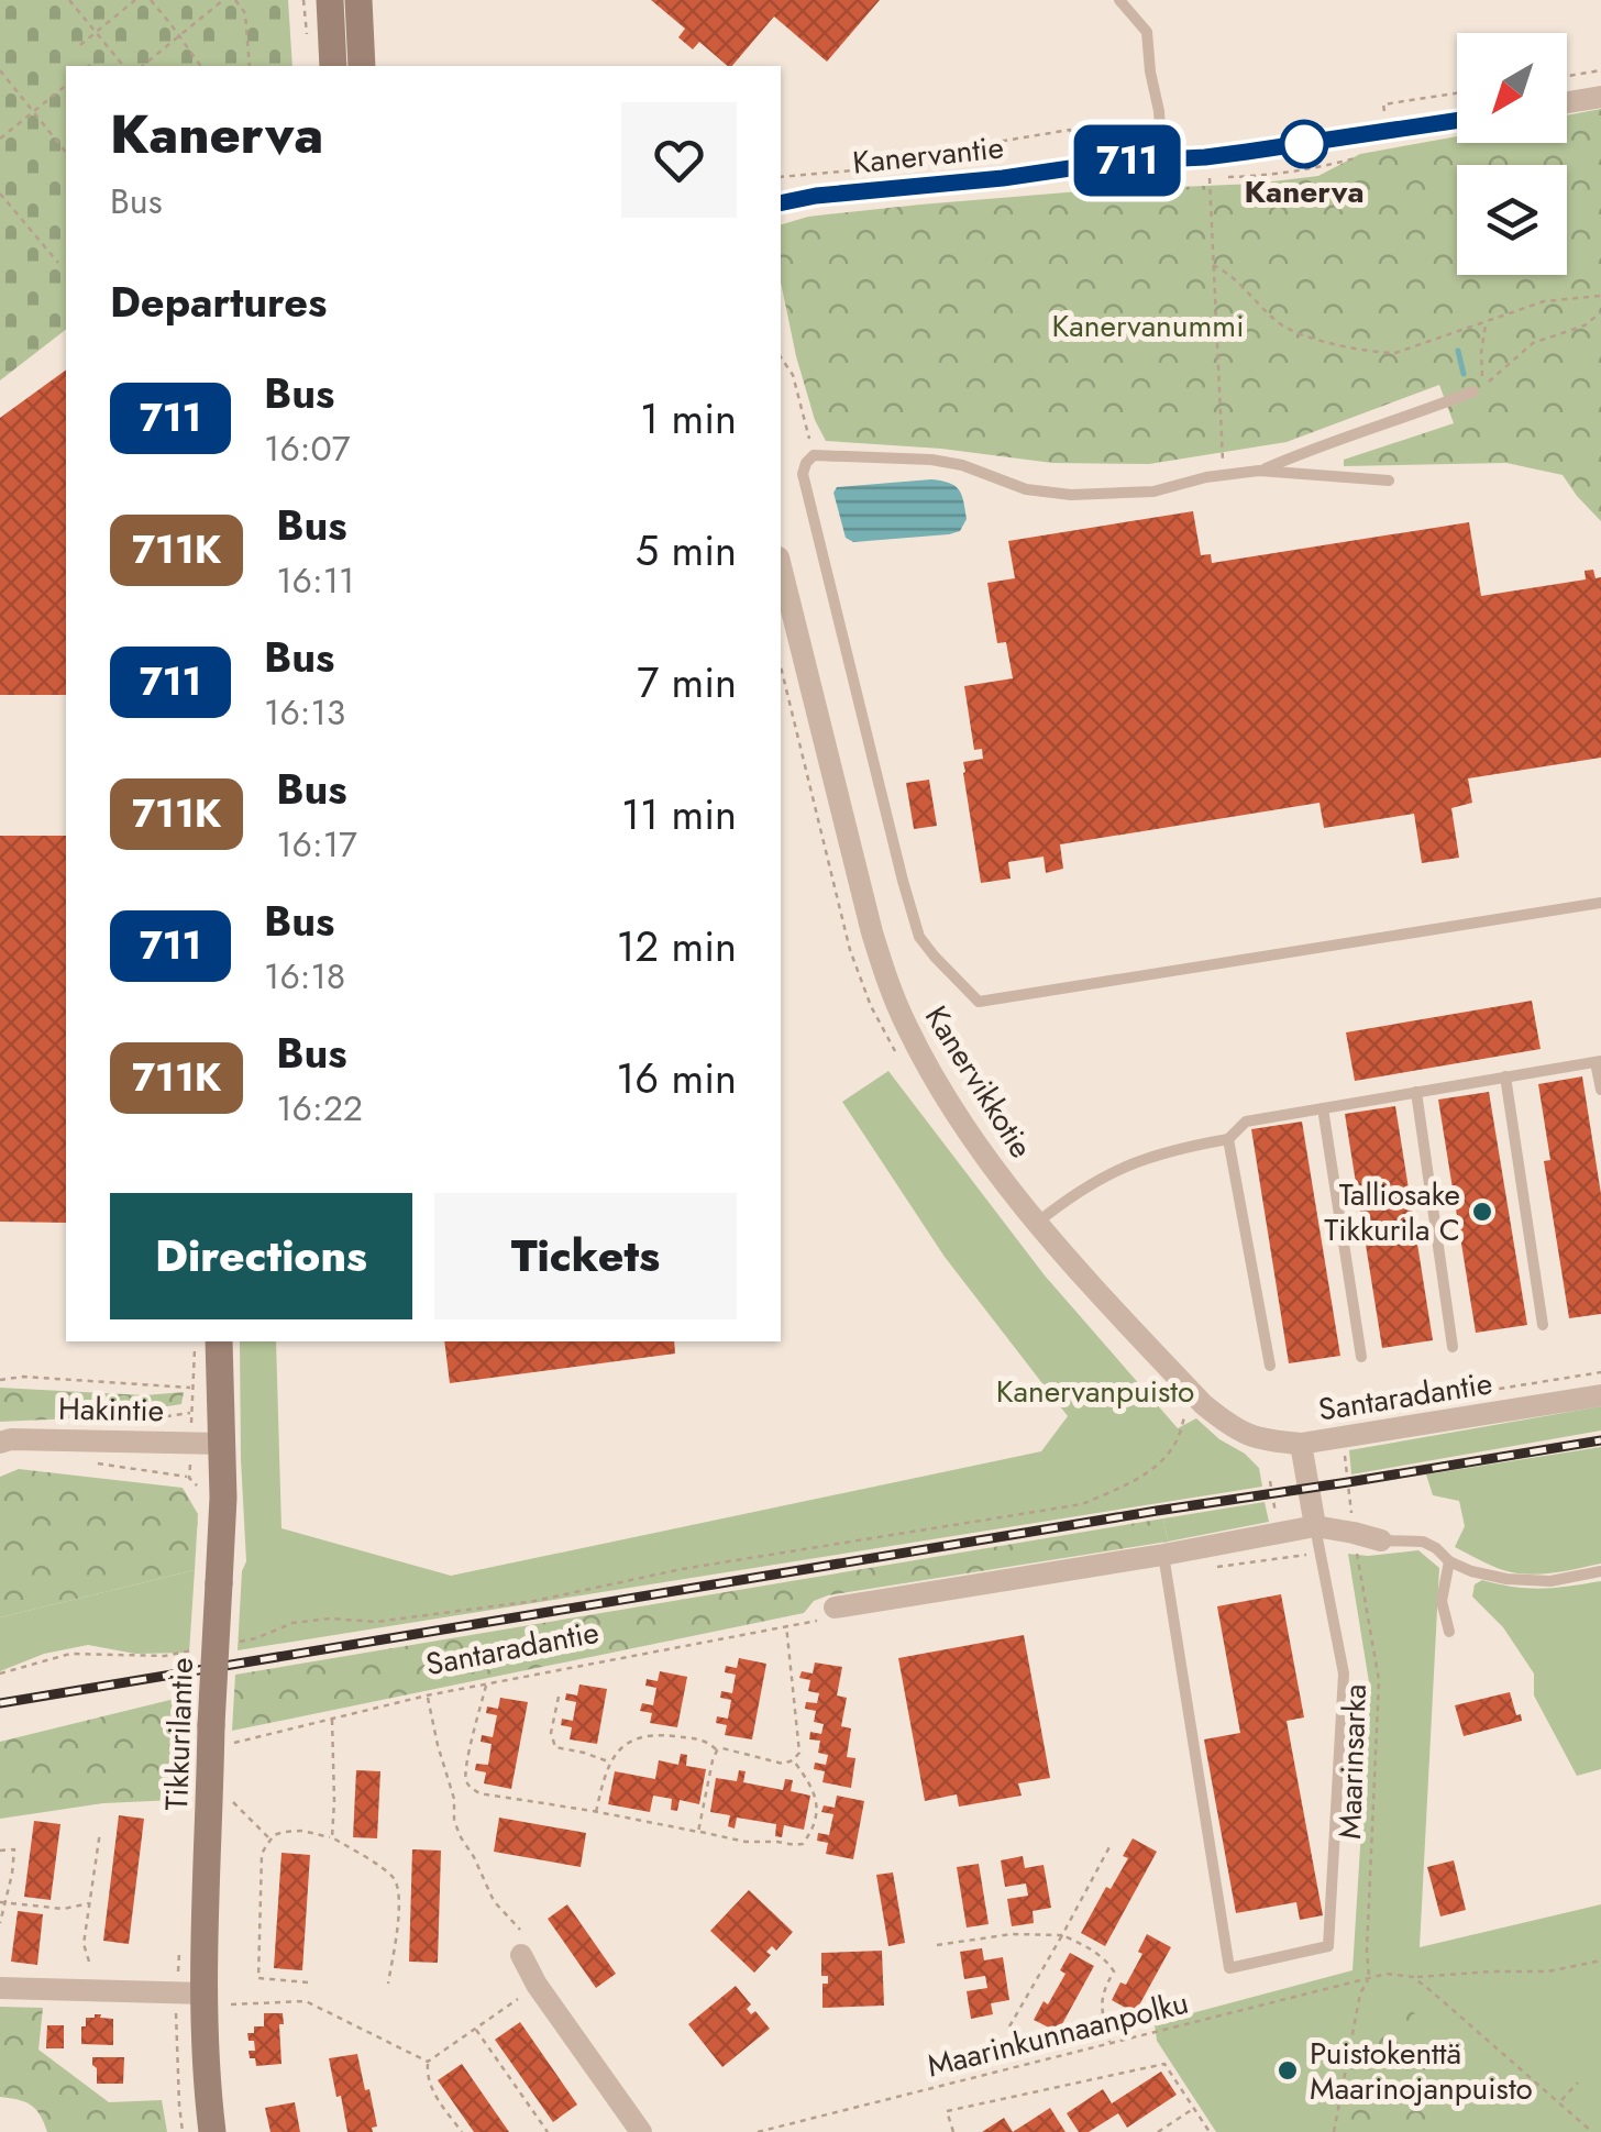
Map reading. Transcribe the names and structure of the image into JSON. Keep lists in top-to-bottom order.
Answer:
{
  "streets": {
    "main road": ["Tikkurilantie"],
    "street": [
      "Kanervantie",
      "Kanervikkotie",
      "Santaradantie",
      "Hakintie"
    ],
    "path": ["Maarinsarka", "Maarinkunnaanpolku"]
  },
  "crossings": [
    ["Kanervikkotie", "Santaradantie"],
    ["Santaradantie", "Tikkurilantie"],
    ["Santaradantie", "Maarinsarka"],
    ["Hakintie", "Tikkurilantie"],
    ["Maarinsarka", "Maarinkunnaanpolku"]
  ],
  "parks": ["Kanervanummi", "Kanervanpuisto"],
  "places": ["Kanerva", "Talliosake Tikkurila C", "Puistokenttä Maarinojanpuisto"],
  "lines": ["bus line 711"],
  "north": "bottom left",
  "page": {
    "on_map": "711",
    "heading": [
      ["Kanerva", "Bus"],
      "Departures"
    ],
    "list": [
      {
        "mark": "711",
        "name": "Bus",
        "note": "16:07",
        "value": "1 min"
      },
      {
        "mark": "711K",
        "name": "Bus",
        "note": "16:11",
        "value": "5 min"
      },
      {
        "mark": "711",
        "name": "Bus",
        "note": "16:13",
        "value": "7 min"
      },
      {
        "mark": "711K",
        "name": "Bus",
        "note": "16:17",
        "value": "11 min"
      },
      {
        "mark": "711",
        "name": "Bus",
        "note": "16:18",
        "value": "12 min"
      },
      {
        "mark": "711K",
        "name": "Bus",
        "note": "16:22",
        "value": "16 min"
      }
    ],
    "buttons": ["Directions", "Tickets"]
  }
}
